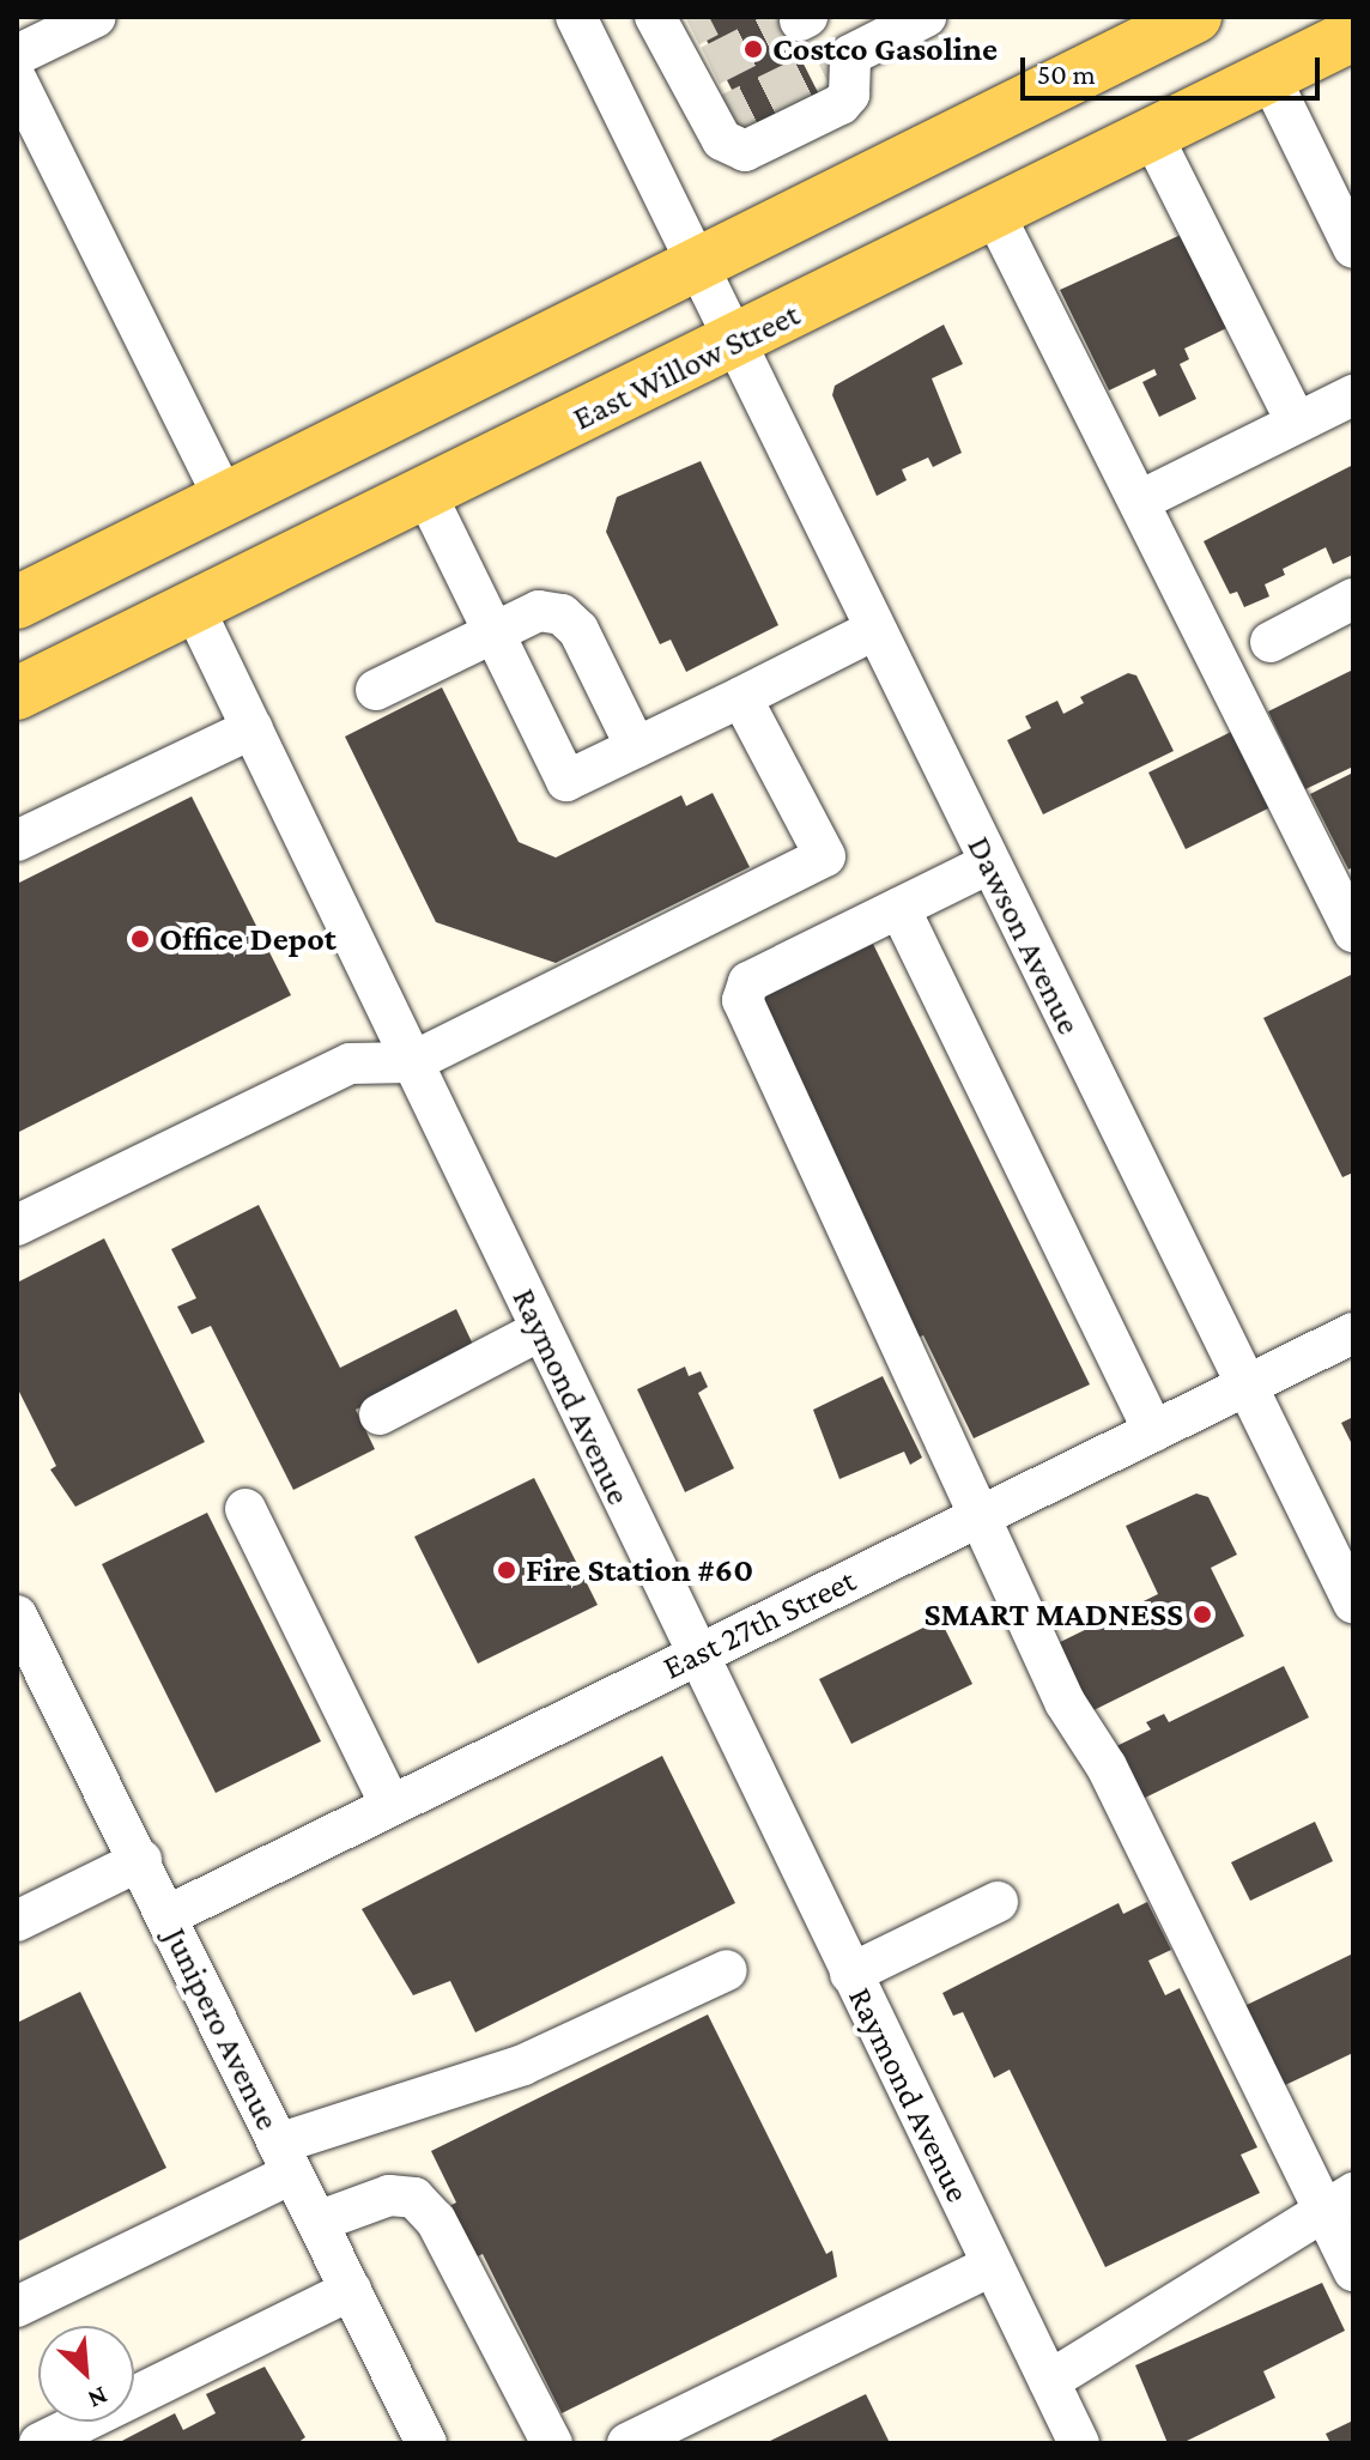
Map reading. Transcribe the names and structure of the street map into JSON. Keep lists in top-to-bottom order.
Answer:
{
  "streets": {
    "main road": ["East Willow Street"],
    "street": [
      "Dawson Avenue",
      "Raymond Avenue",
      "East 27th Street",
      "Junipero Avenue"
    ]
  },
  "crossings": [
    ["East Willow Street", "Dawson Avenue"],
    ["East Willow Street", "Raymond Avenue"],
    ["Dawson Avenue", "East 27th Street"],
    ["Raymond Avenue", "East 27th Street"],
    ["East 27th Street", "Junipero Avenue"]
  ],
  "places": [
    "Costco Gasoline",
    "Office Depot",
    "Fire Station #60",
    "SMART MADNESS"
  ],
  "scale_bar": "50 m",
  "north": "bottom right"
}
